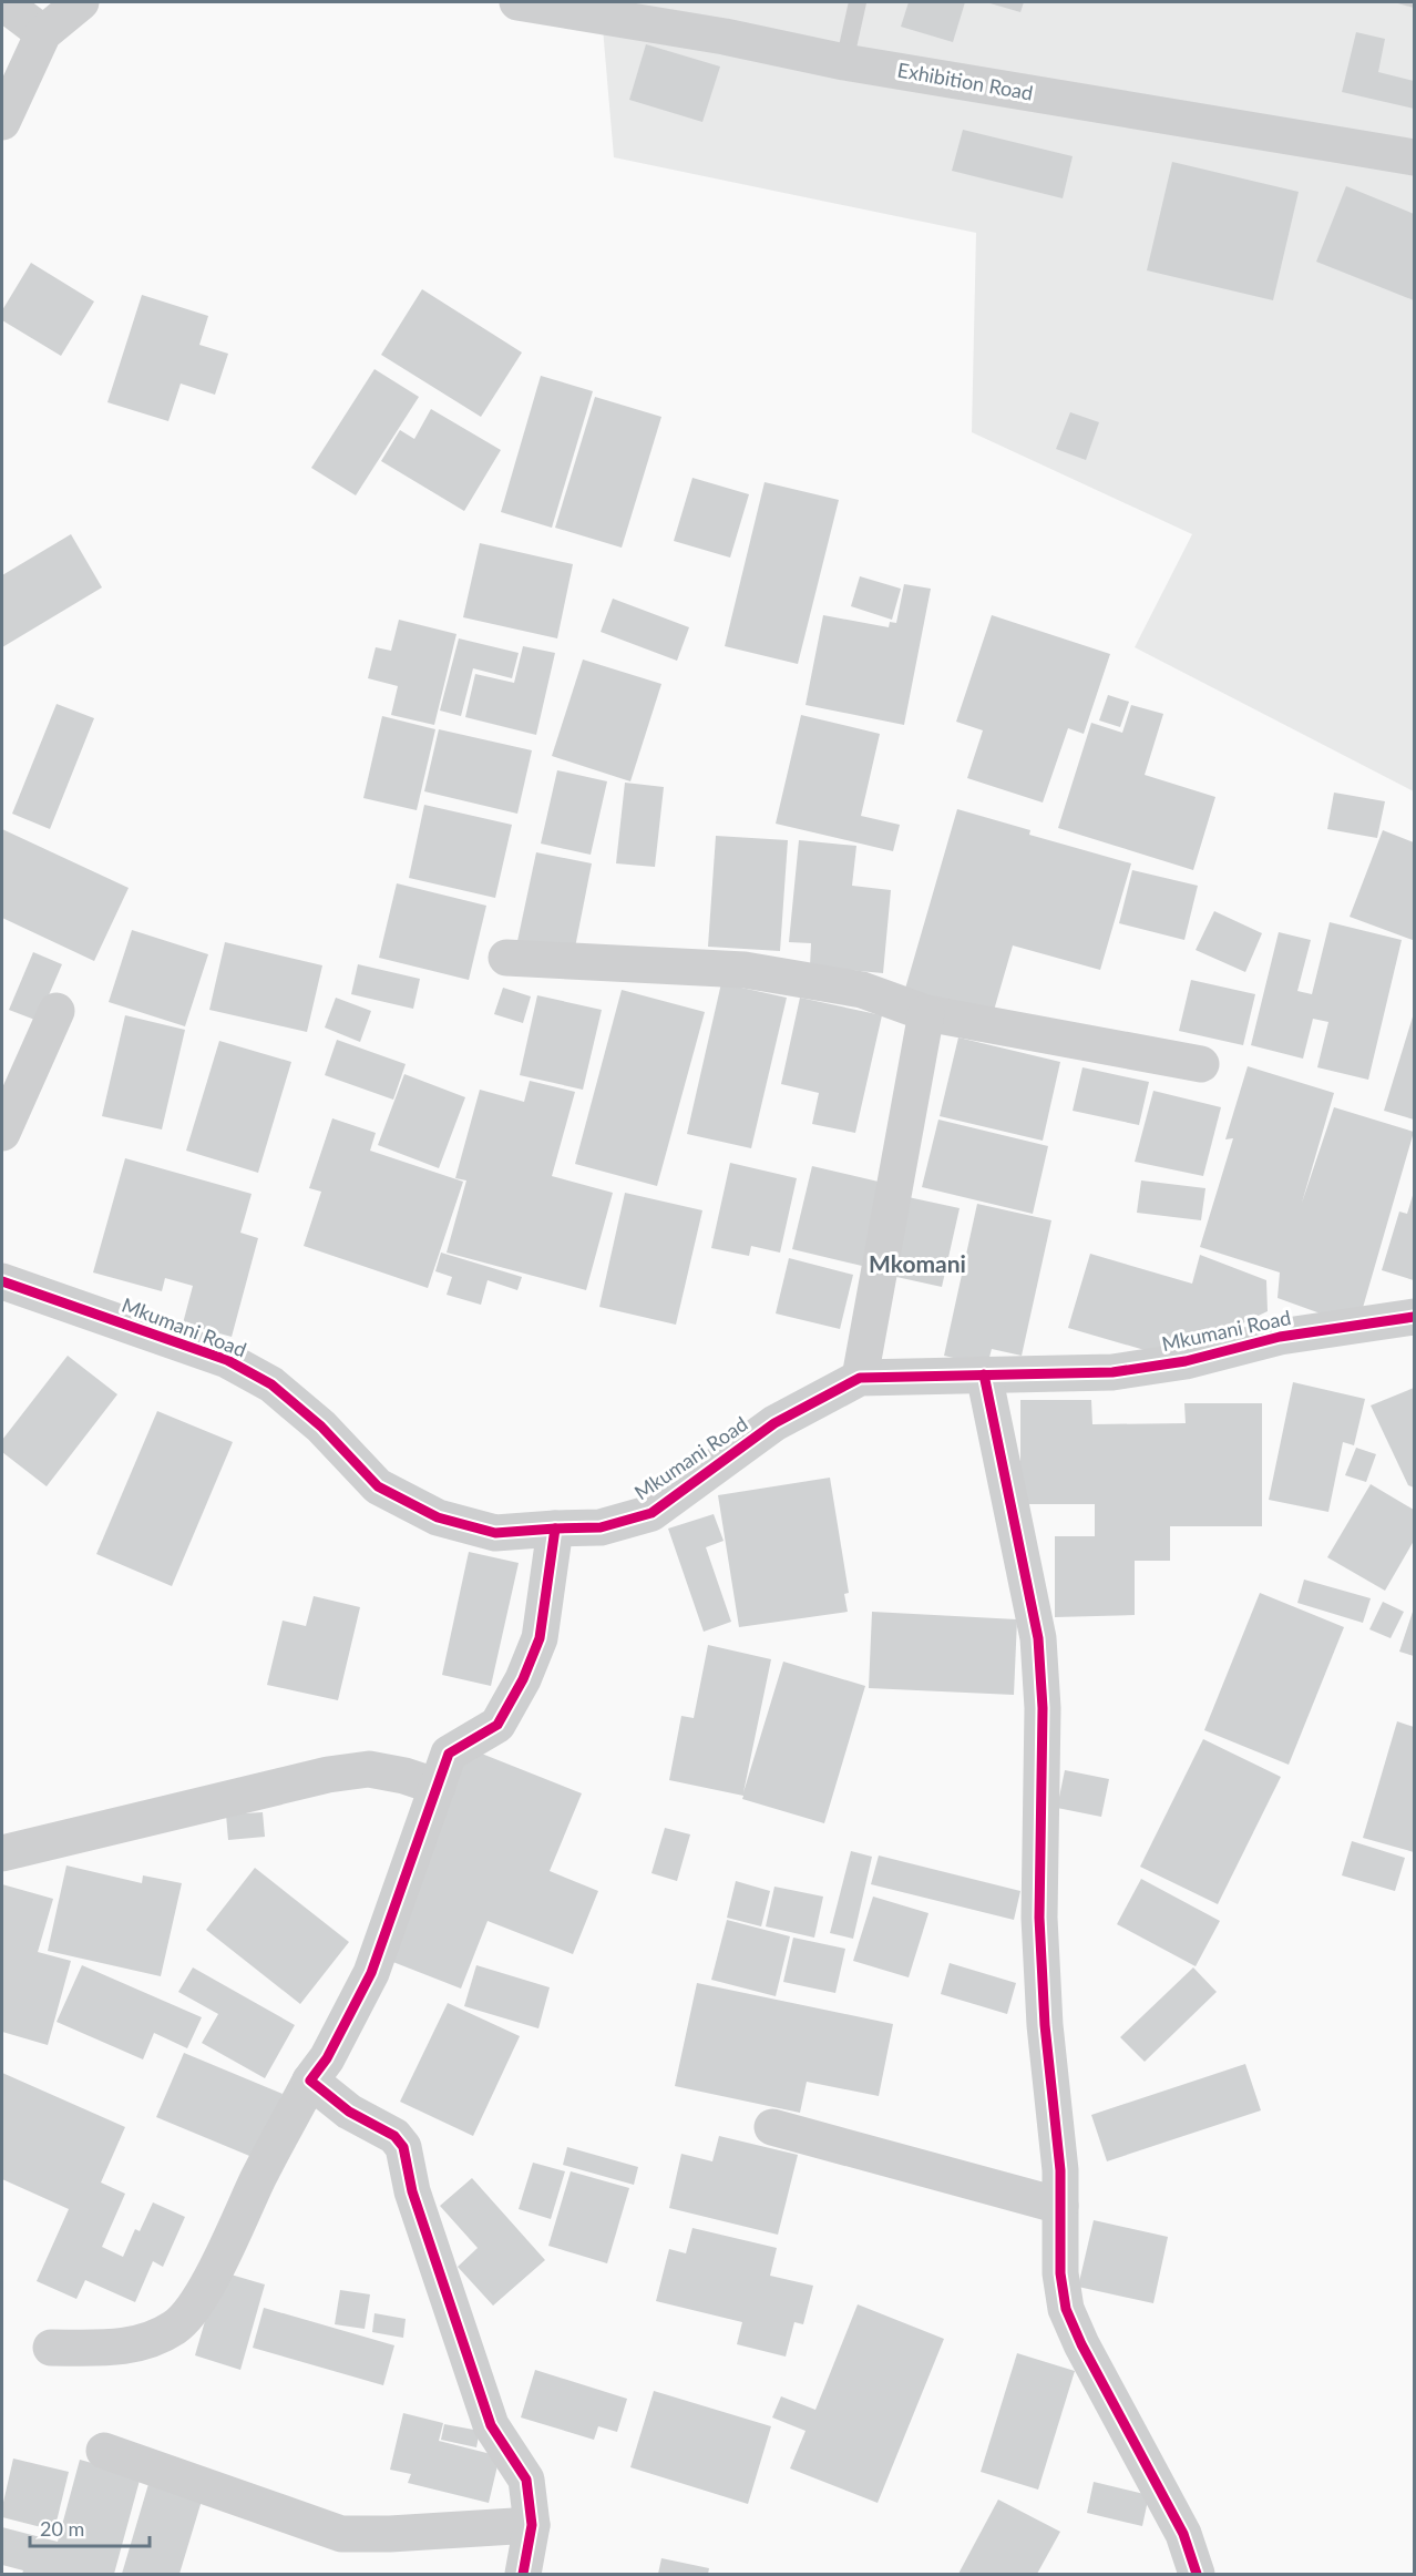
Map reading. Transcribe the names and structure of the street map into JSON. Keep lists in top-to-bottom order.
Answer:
{
  "streets": {
    "street": ["Exhibition Road", "Mkumani Road"]
  },
  "districts": ["Mkomani"],
  "scale_bar": "20 m"
}
